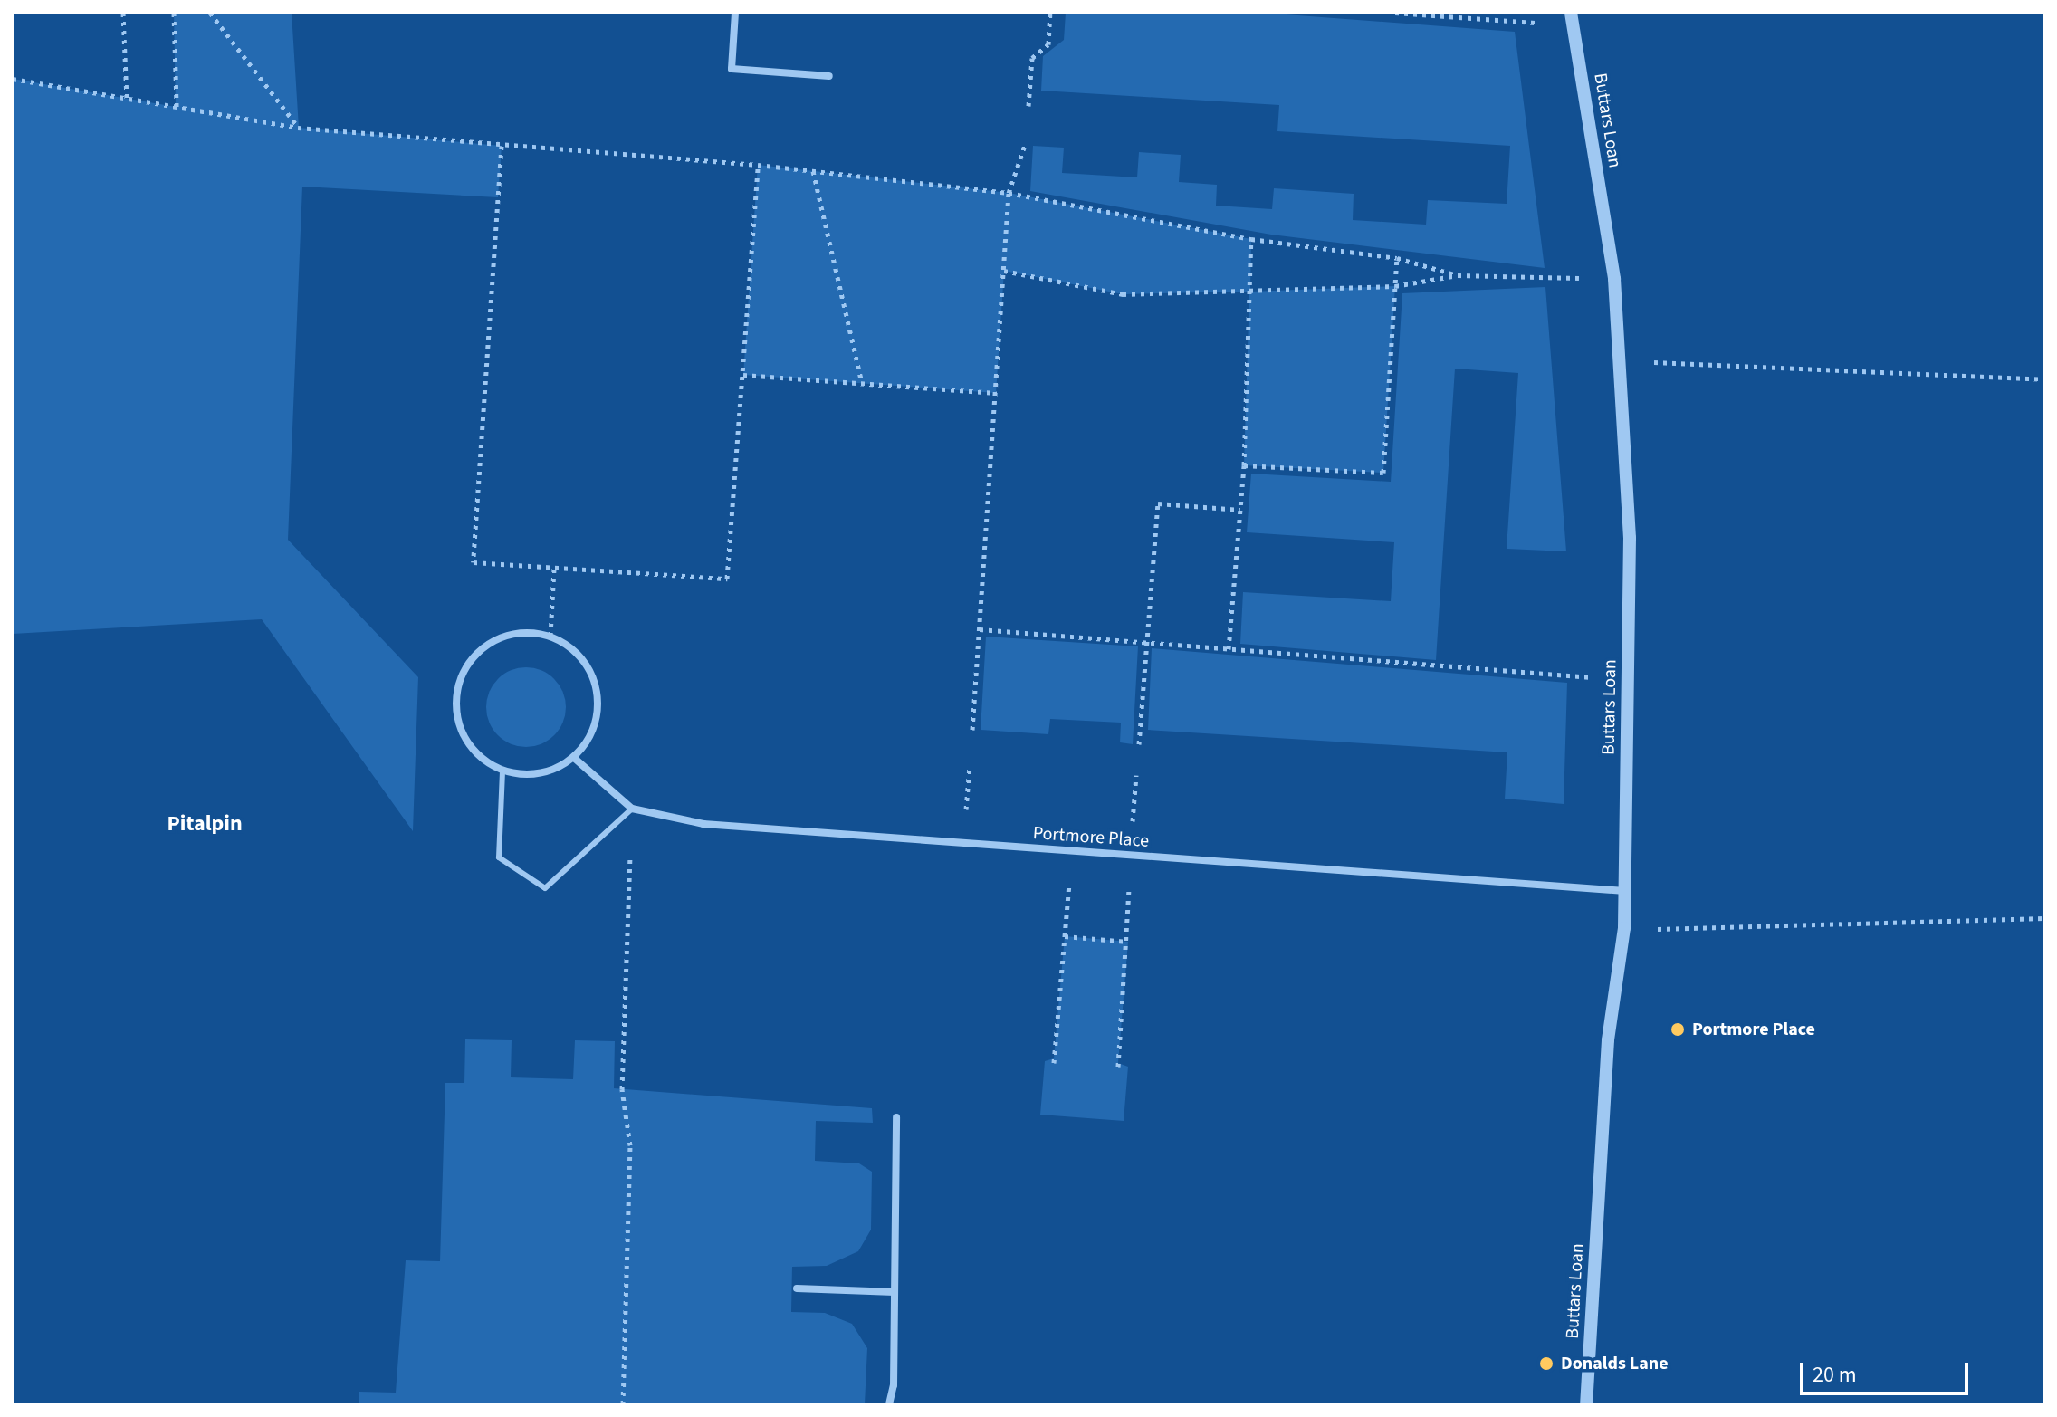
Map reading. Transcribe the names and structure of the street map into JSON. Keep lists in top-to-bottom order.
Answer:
{
  "streets": {
    "street": ["Buttars Loan", "Portmore Place"]
  },
  "crossings": [
    ["Buttars Loan", "Portmore Place"]
  ],
  "districts": ["Pitalpin"],
  "places": ["Portmore Place", "Donalds Lane"],
  "scale_bar": "20 m"
}
